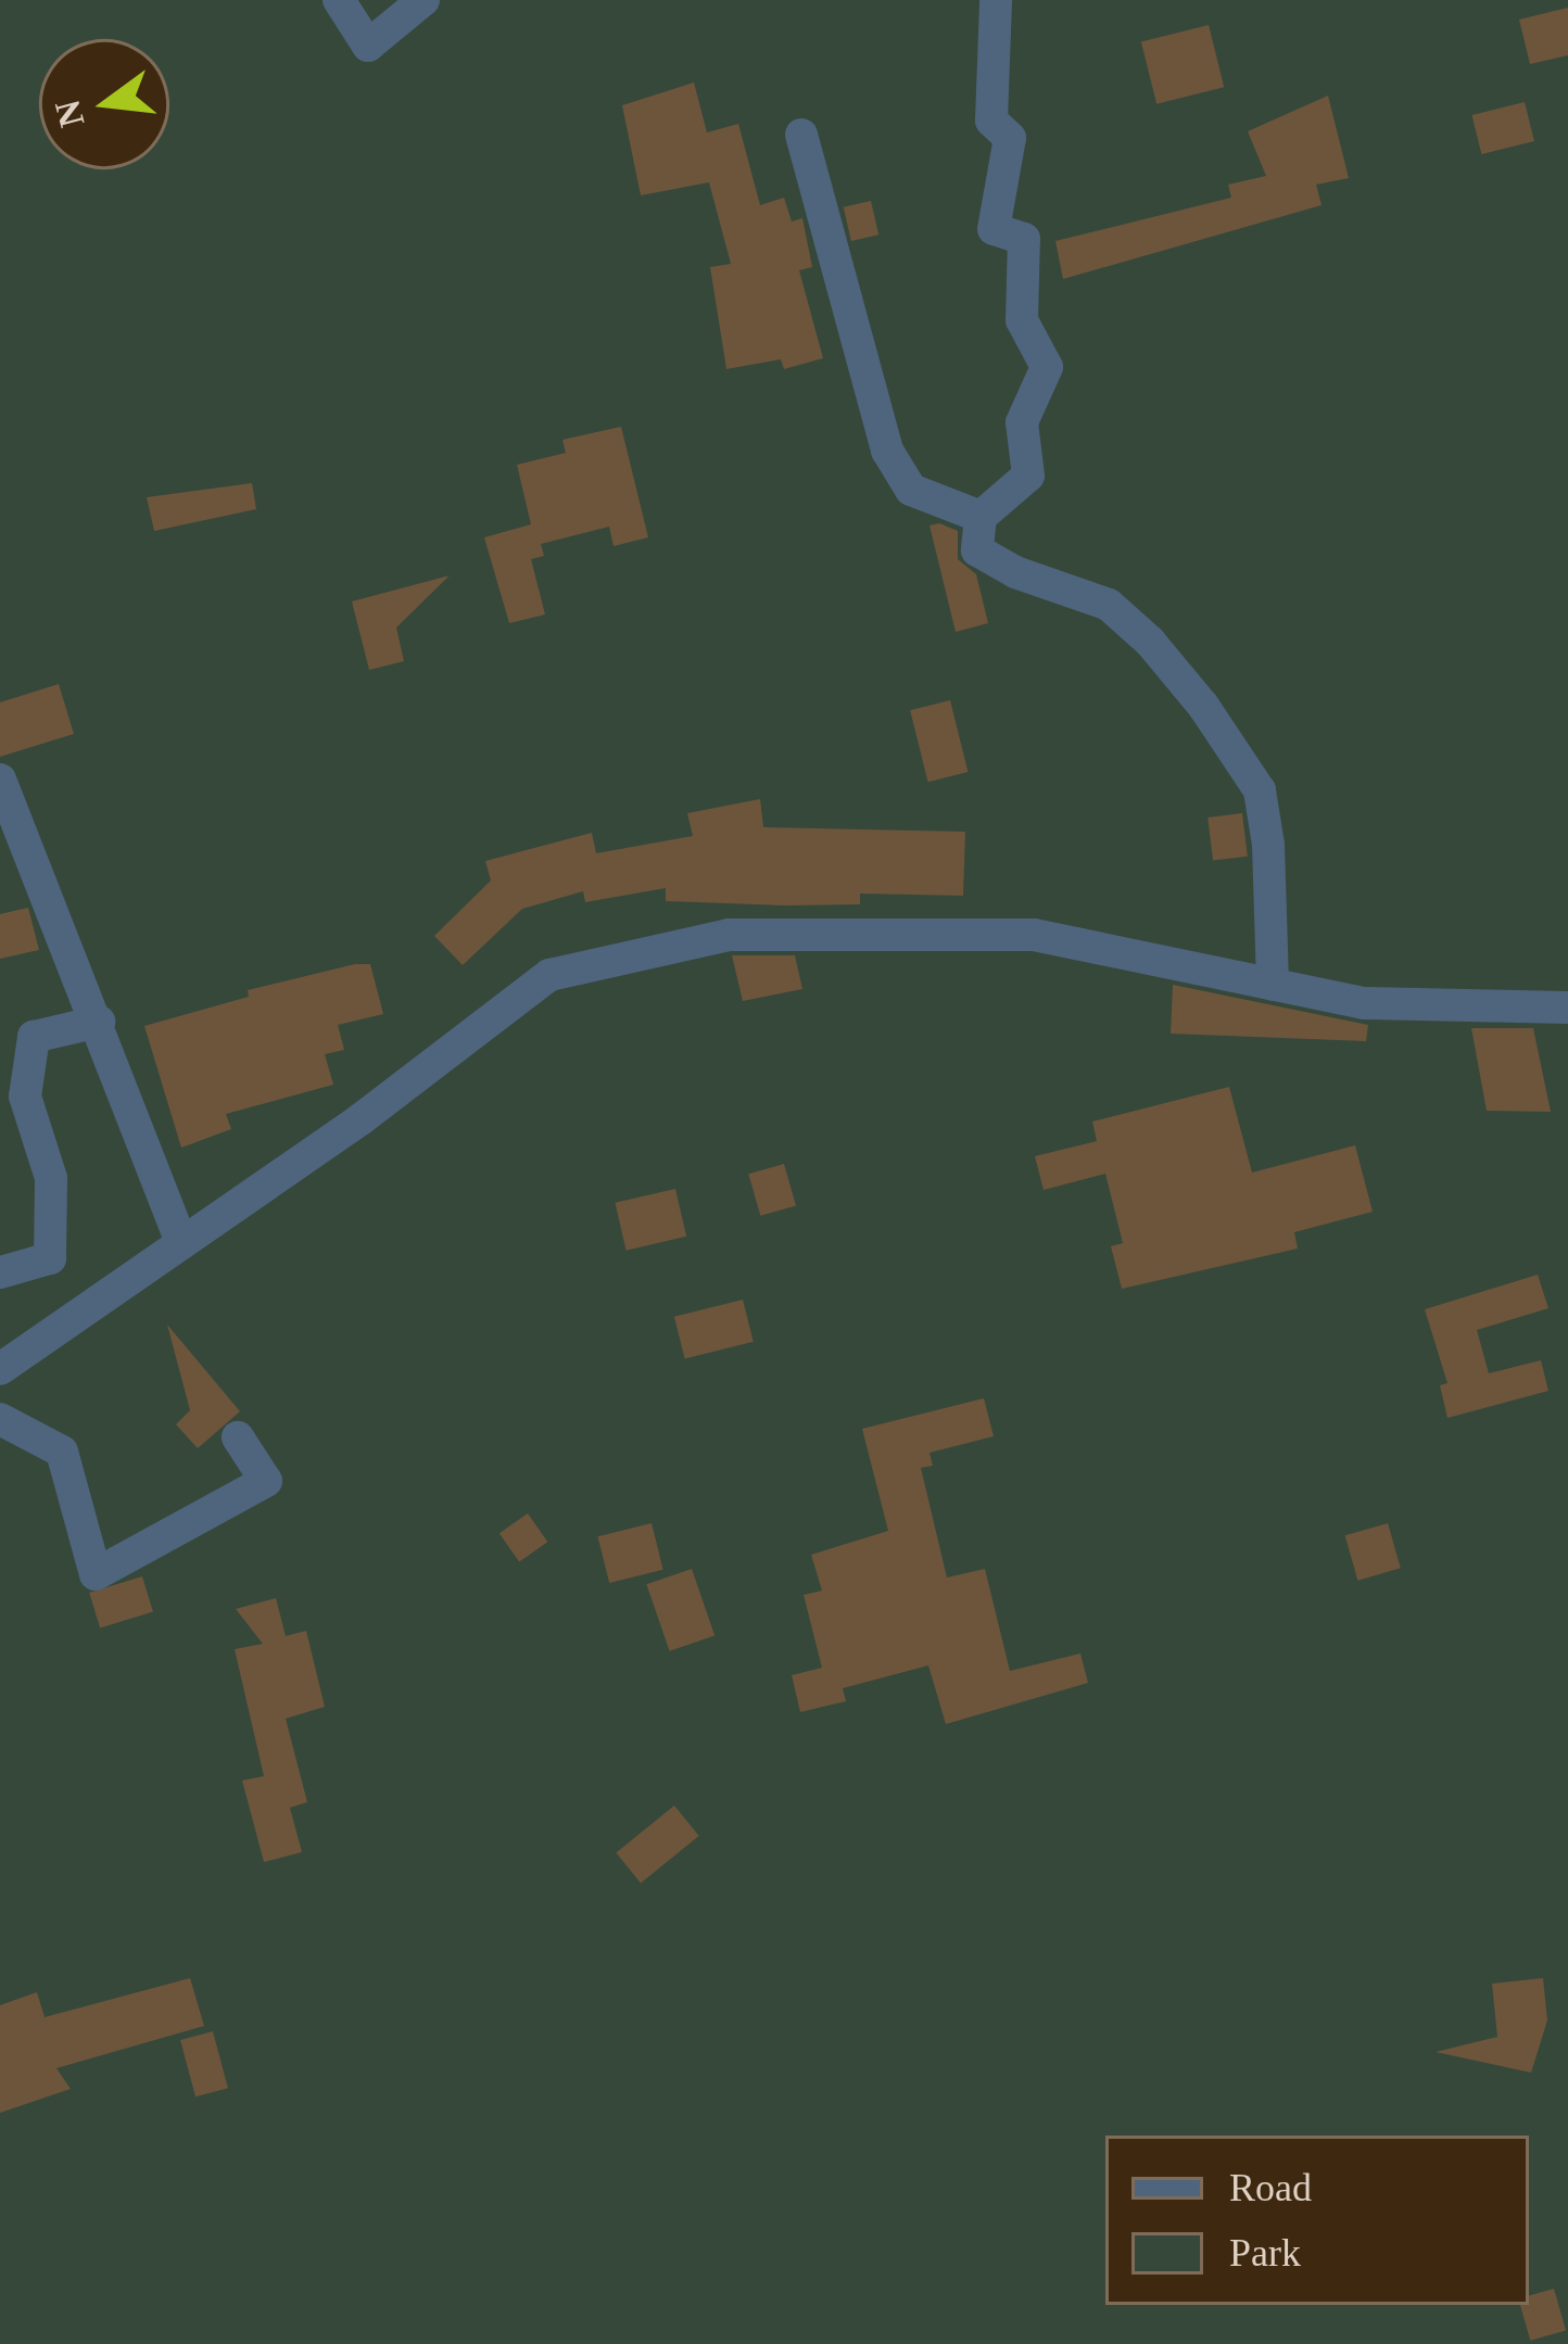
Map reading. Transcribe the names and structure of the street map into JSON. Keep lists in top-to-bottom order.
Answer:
{
  "legend": ["Road", "Park"],
  "north": "left"
}
